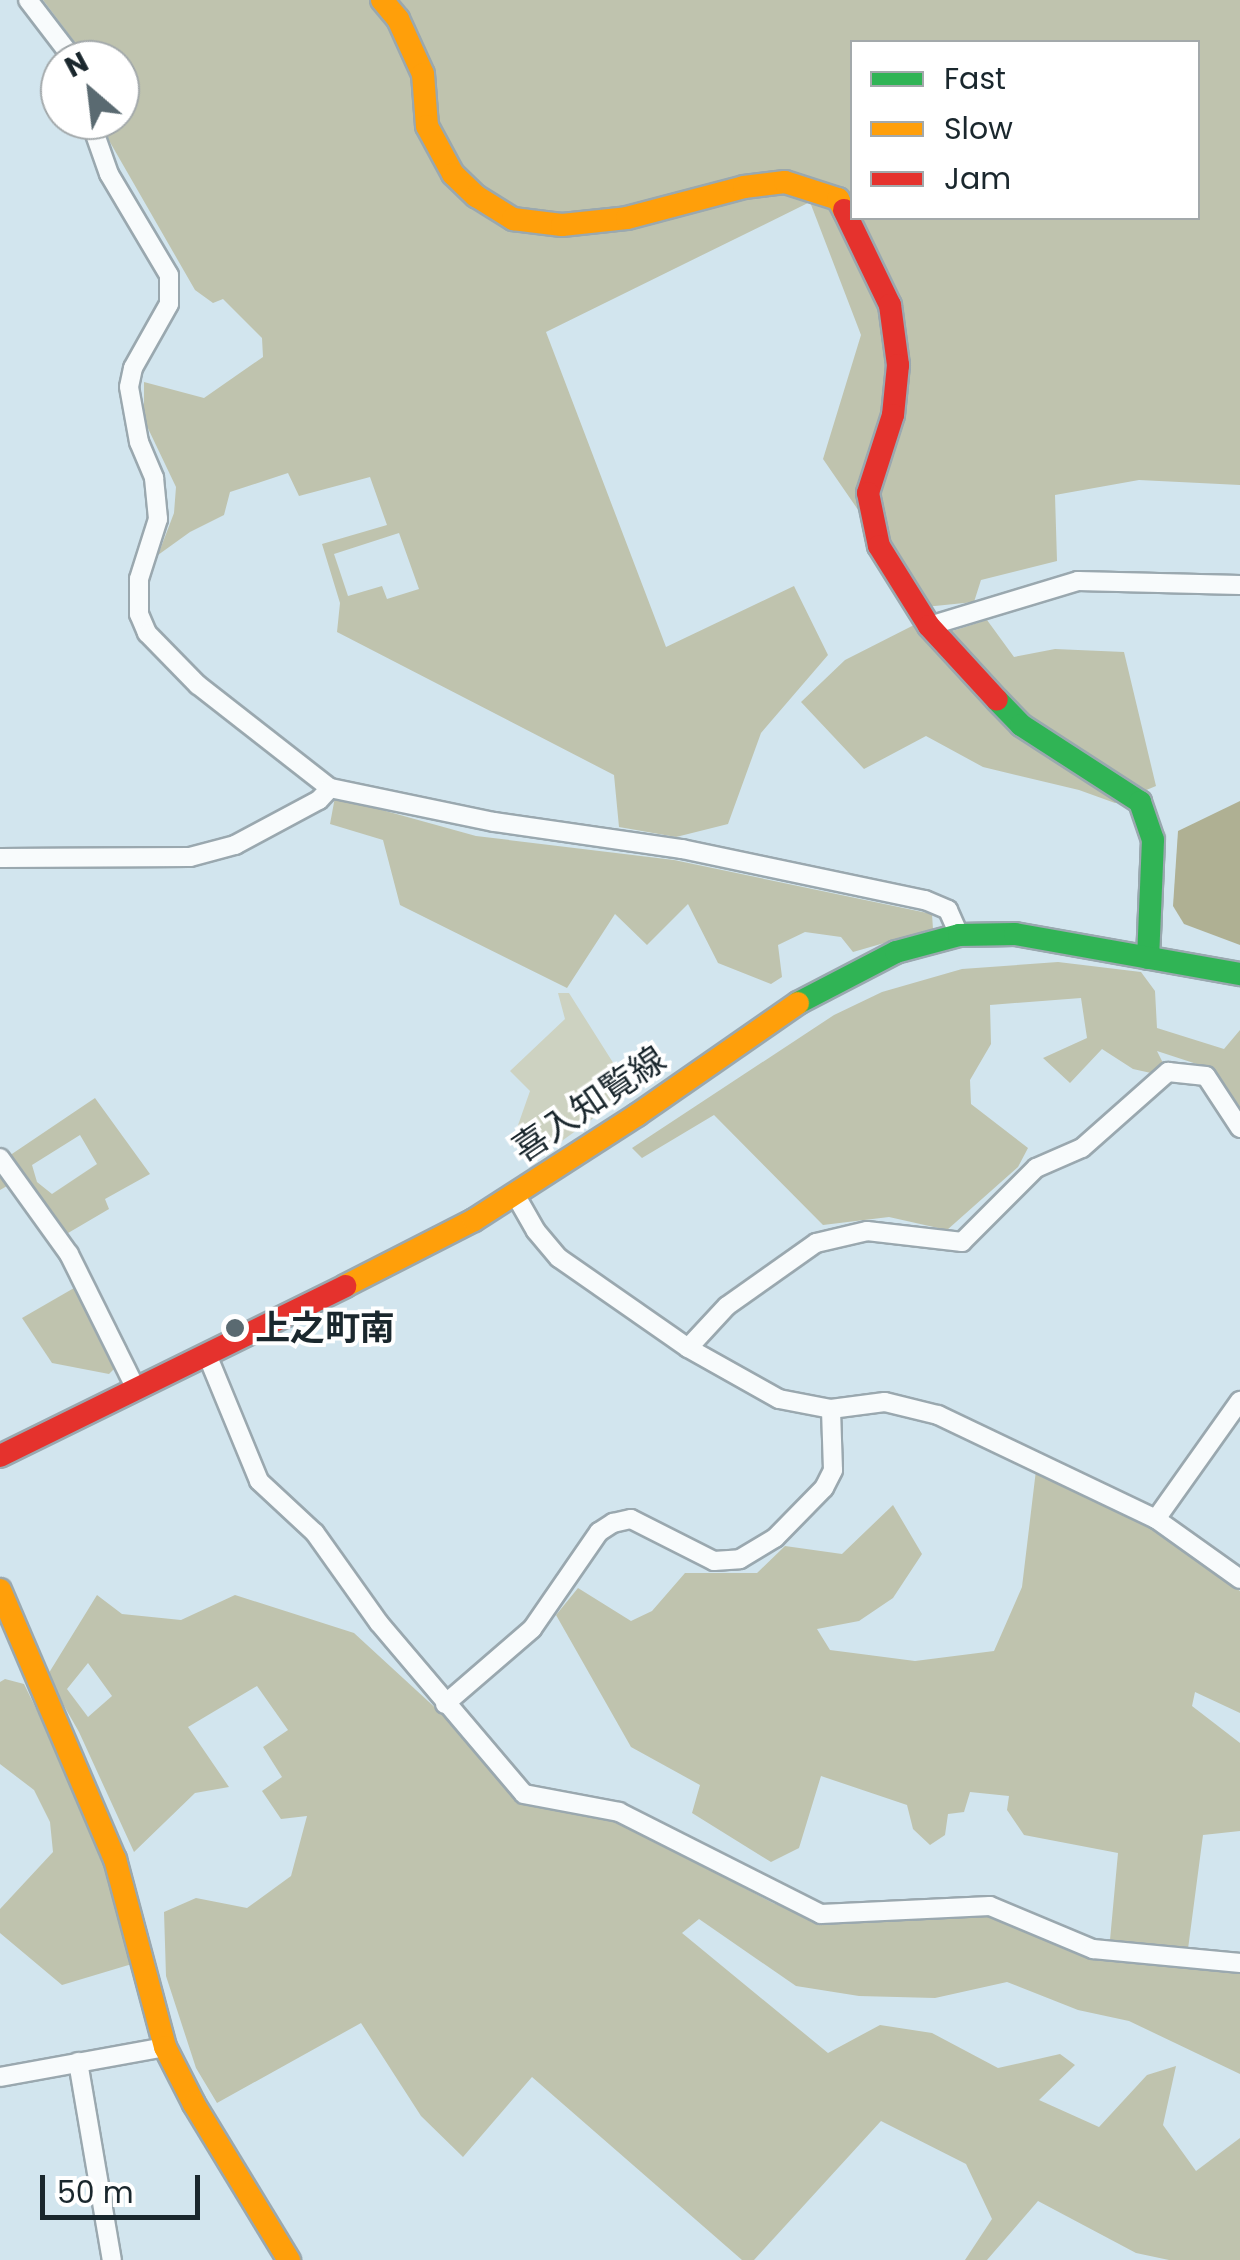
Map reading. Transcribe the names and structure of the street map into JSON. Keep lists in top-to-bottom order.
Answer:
{
  "streets": {
    "street": ["喜入知覧線"]
  },
  "places": ["上之町南"],
  "legend": ["Fast", "Slow", "Jam"],
  "scale_bar": "50 m",
  "north": "top left"
}
